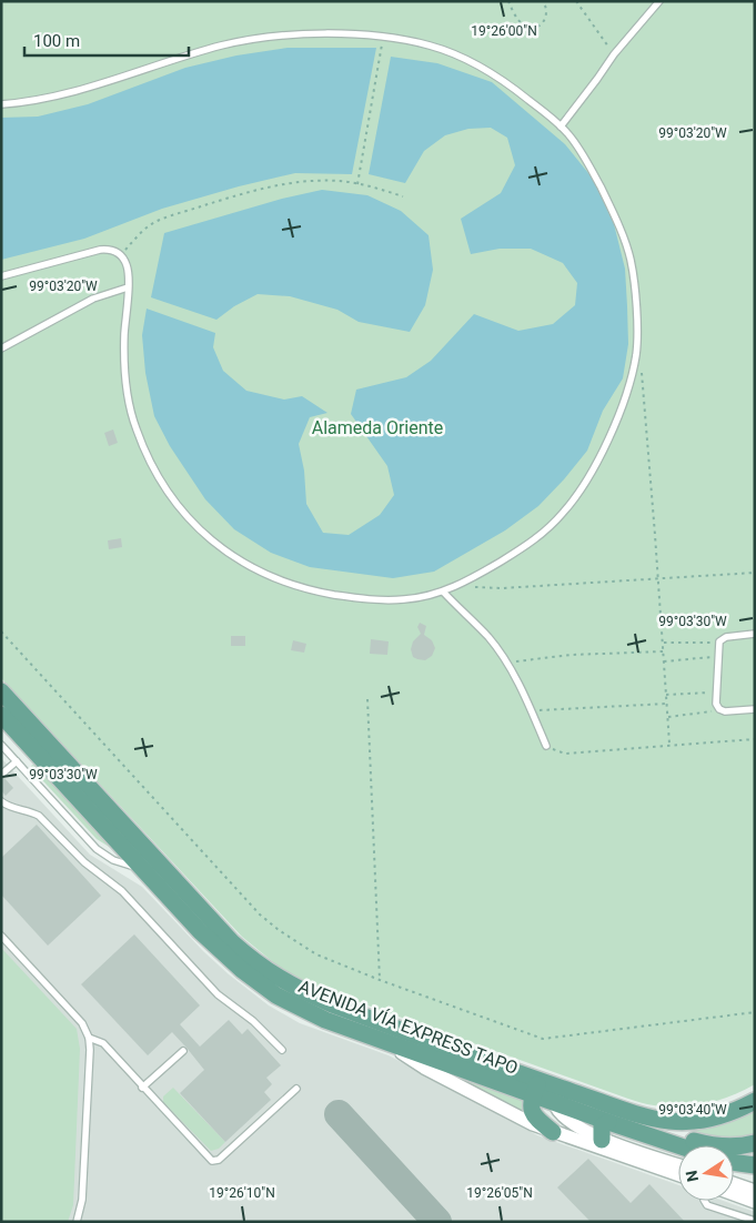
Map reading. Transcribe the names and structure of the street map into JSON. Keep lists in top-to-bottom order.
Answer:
{
  "streets": {
    "main road": ["AVENIDA VÍA EXPRESS TAPO"]
  },
  "parks": ["Alameda Oriente"],
  "scale_bar": "100 m",
  "north": "left",
  "coordinates": [
    "19°26'00\"N",
    "99°03'20\"W",
    "99°03'30\"W",
    "99°03'40\"W",
    "19°26'10\"N",
    "19°26'05\"N"
  ]
}
